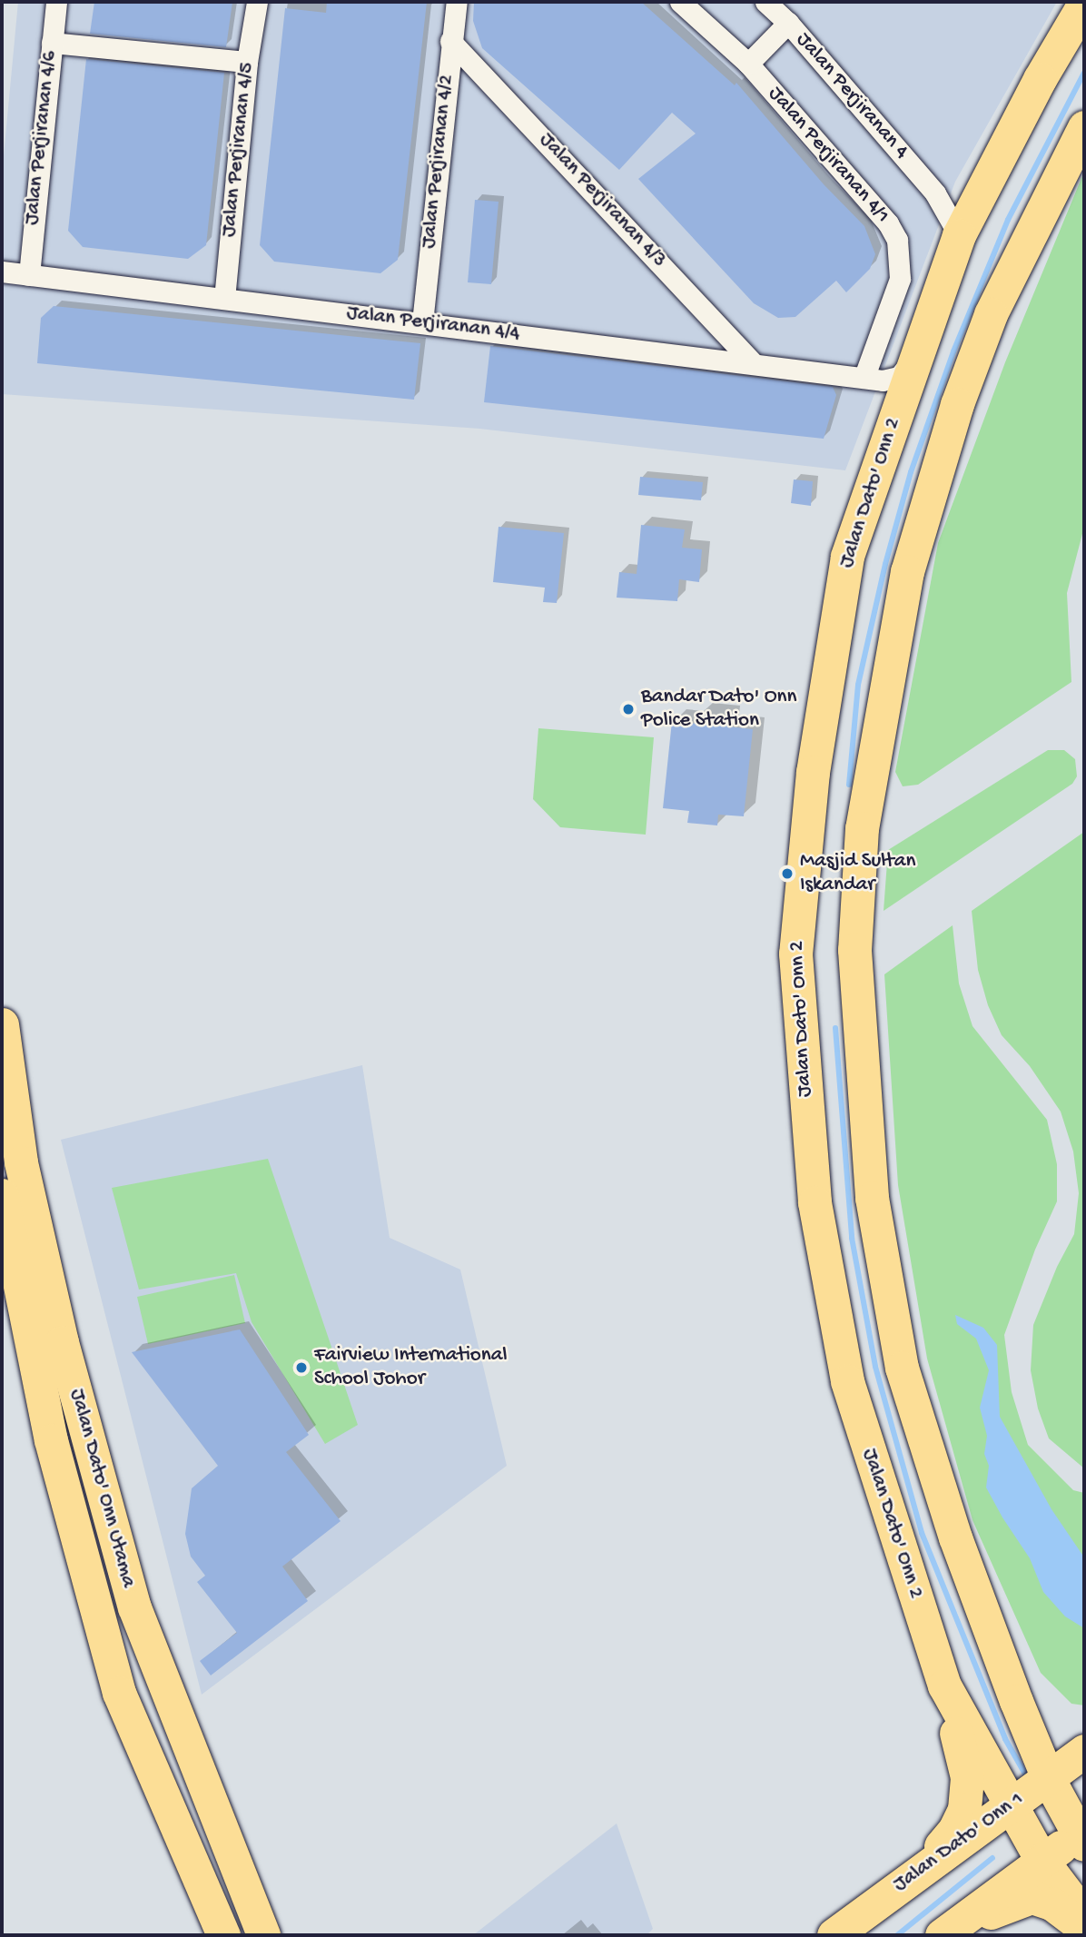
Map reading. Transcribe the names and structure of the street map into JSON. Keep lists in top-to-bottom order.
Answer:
{
  "streets": {
    "main road": ["Jalan Dato' Onn 2", "Jalan Dato' Onn Utama", "Jalan Dato' Onn 1"],
    "street": [
      "Jalan Perjiranan 4",
      "Jalan Perjiranan 4/6",
      "Jalan Perjiranan 4/5",
      "Jalan Perjiranan 4/1",
      "Jalan Perjiranan 4/2",
      "Jalan Perjiranan 4/3",
      "Jalan Perjiranan 4/4"
    ]
  },
  "crossings": [
    ["Jalan Perjiranan 4", "Jalan Dato' Onn 2"],
    ["Jalan Perjiranan 4/6", "Jalan Perjiranan 4/4"],
    ["Jalan Perjiranan 4/5", "Jalan Perjiranan 4/4"],
    ["Jalan Perjiranan 4/1", "Jalan Perjiranan 4/4"],
    ["Jalan Perjiranan 4/2", "Jalan Perjiranan 4/3"],
    ["Jalan Perjiranan 4/2", "Jalan Perjiranan 4/4"],
    ["Jalan Perjiranan 4/3", "Jalan Perjiranan 4/4"],
    ["Jalan Perjiranan 4/4", "Jalan Dato' Onn 2"],
    ["Jalan Dato' Onn 2", "Jalan Dato' Onn 1"]
  ],
  "places": ["Bandar Dato' Onn Police Station", "Masjid Sultan Iskandar", "Fairview International School Johor"]
}
